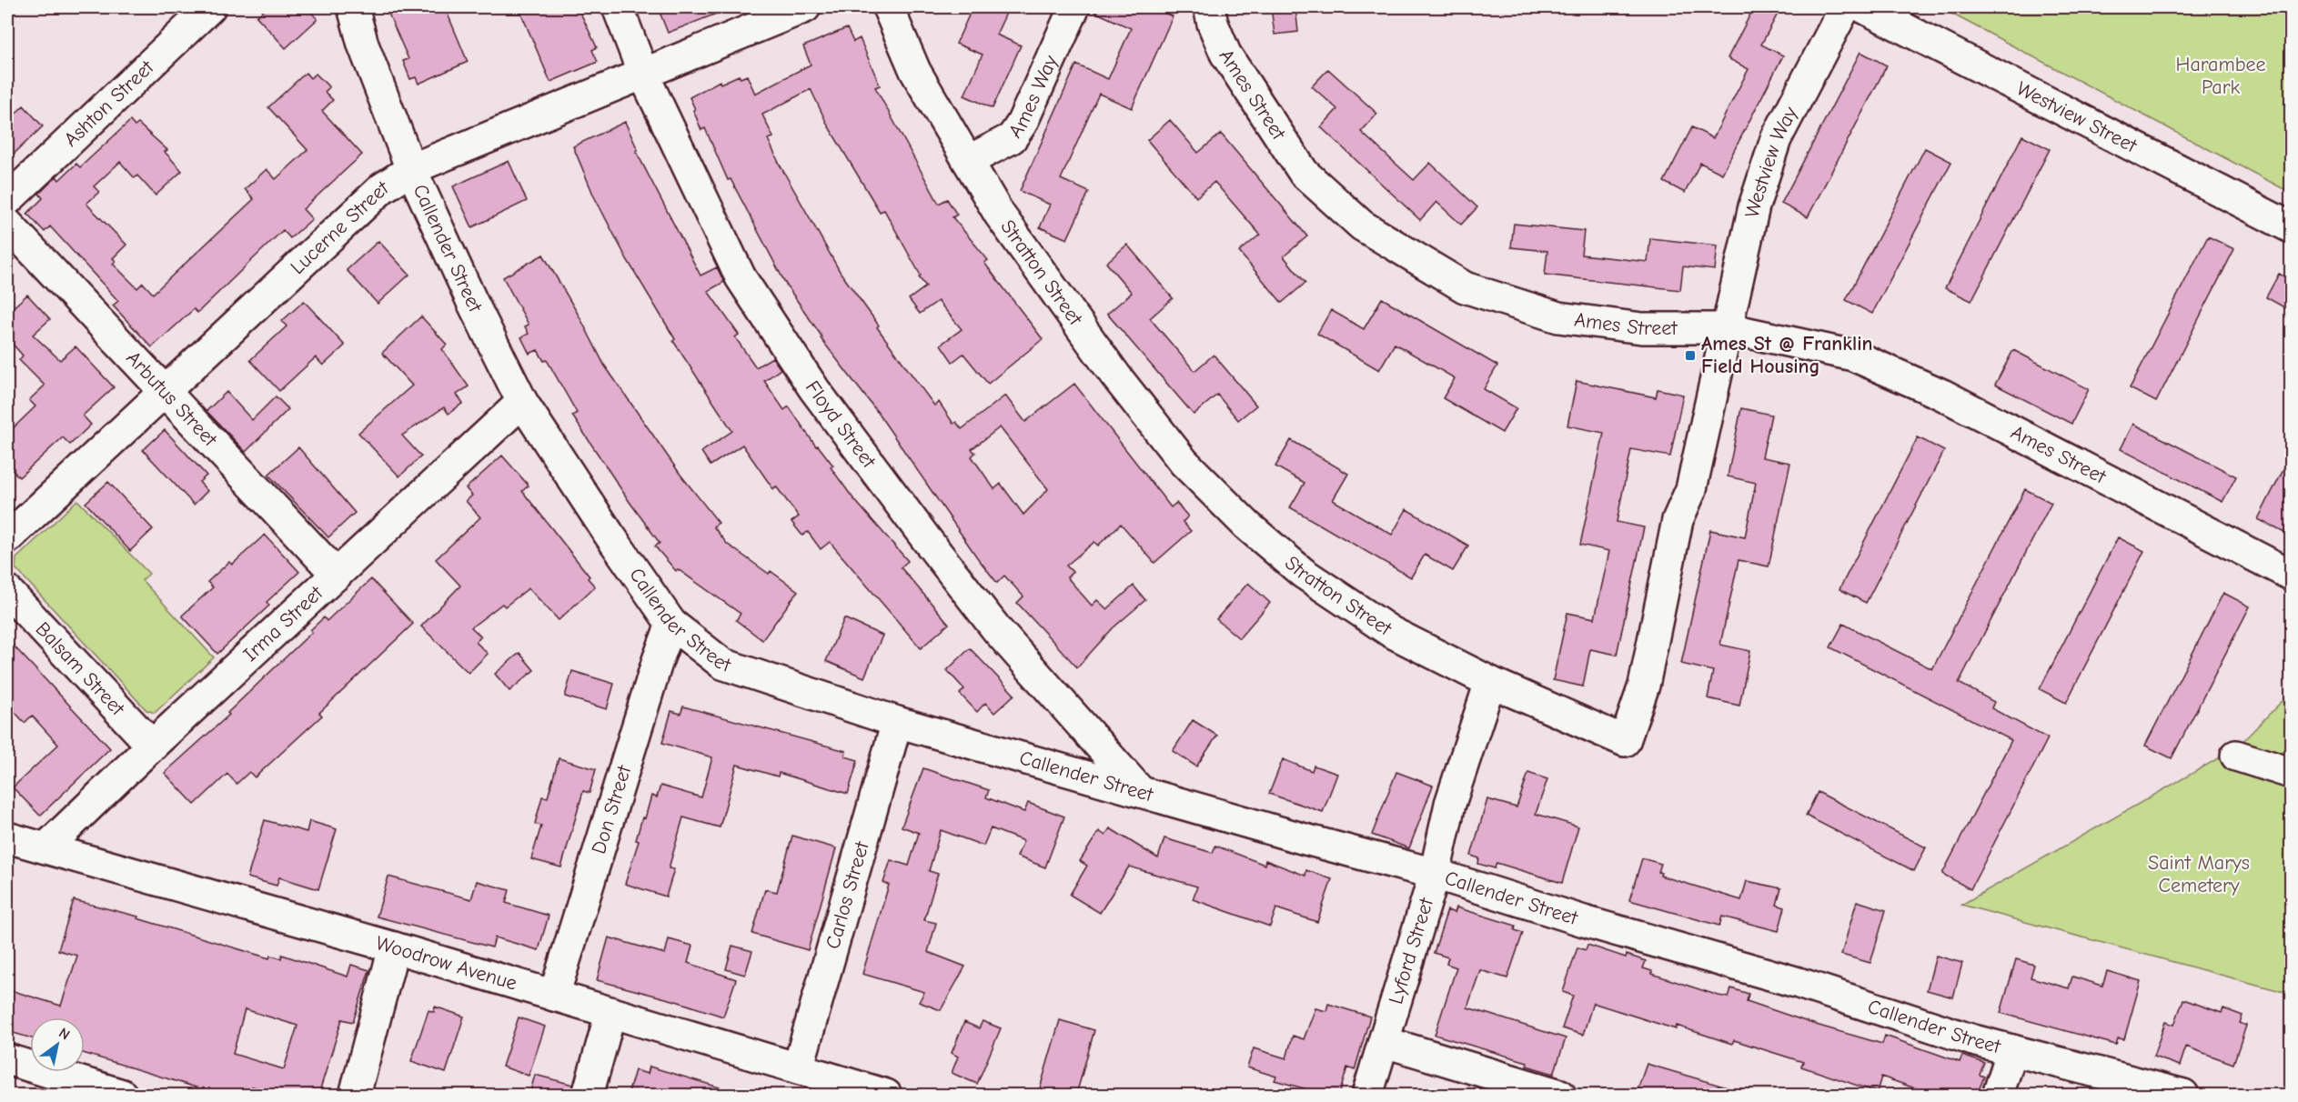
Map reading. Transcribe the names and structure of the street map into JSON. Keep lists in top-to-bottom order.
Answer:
{
  "streets": {
    "street": [
      "Ames Way",
      "Ames Street",
      "Ashton Street",
      "Westview Street",
      "Westview Way",
      "Lucerne Street",
      "Callender Street",
      "Stratton Street",
      "Arbutus Street",
      "Floyd Street",
      "Irma Street",
      "Balsam Street",
      "Don Street",
      "Carlos Street",
      "Lyford Street",
      "Woodrow Avenue"
    ]
  },
  "crossings": [
    ["Ames Way", "Stratton Street"],
    ["Ames Street", "Westview Way"],
    ["Ames Street", "Stratton Street"],
    ["Westview Way", "Stratton Street"],
    ["Lucerne Street", "Callender Street"],
    ["Lucerne Street", "Arbutus Street"],
    ["Lucerne Street", "Floyd Street"],
    ["Callender Street", "Floyd Street"],
    ["Callender Street", "Irma Street"],
    ["Callender Street", "Don Street"],
    ["Callender Street", "Carlos Street"],
    ["Callender Street", "Lyford Street"],
    ["Stratton Street", "Lyford Street"],
    ["Arbutus Street", "Irma Street"],
    ["Irma Street", "Balsam Street"],
    ["Irma Street", "Woodrow Avenue"],
    ["Don Street", "Woodrow Avenue"],
    ["Carlos Street", "Woodrow Avenue"]
  ],
  "parks": ["Harambee Park", "Saint Marys Cemetery"],
  "places": {
    "transit": ["Ames St @ Franklin Field Housing"]
  },
  "north": "top right"
}
